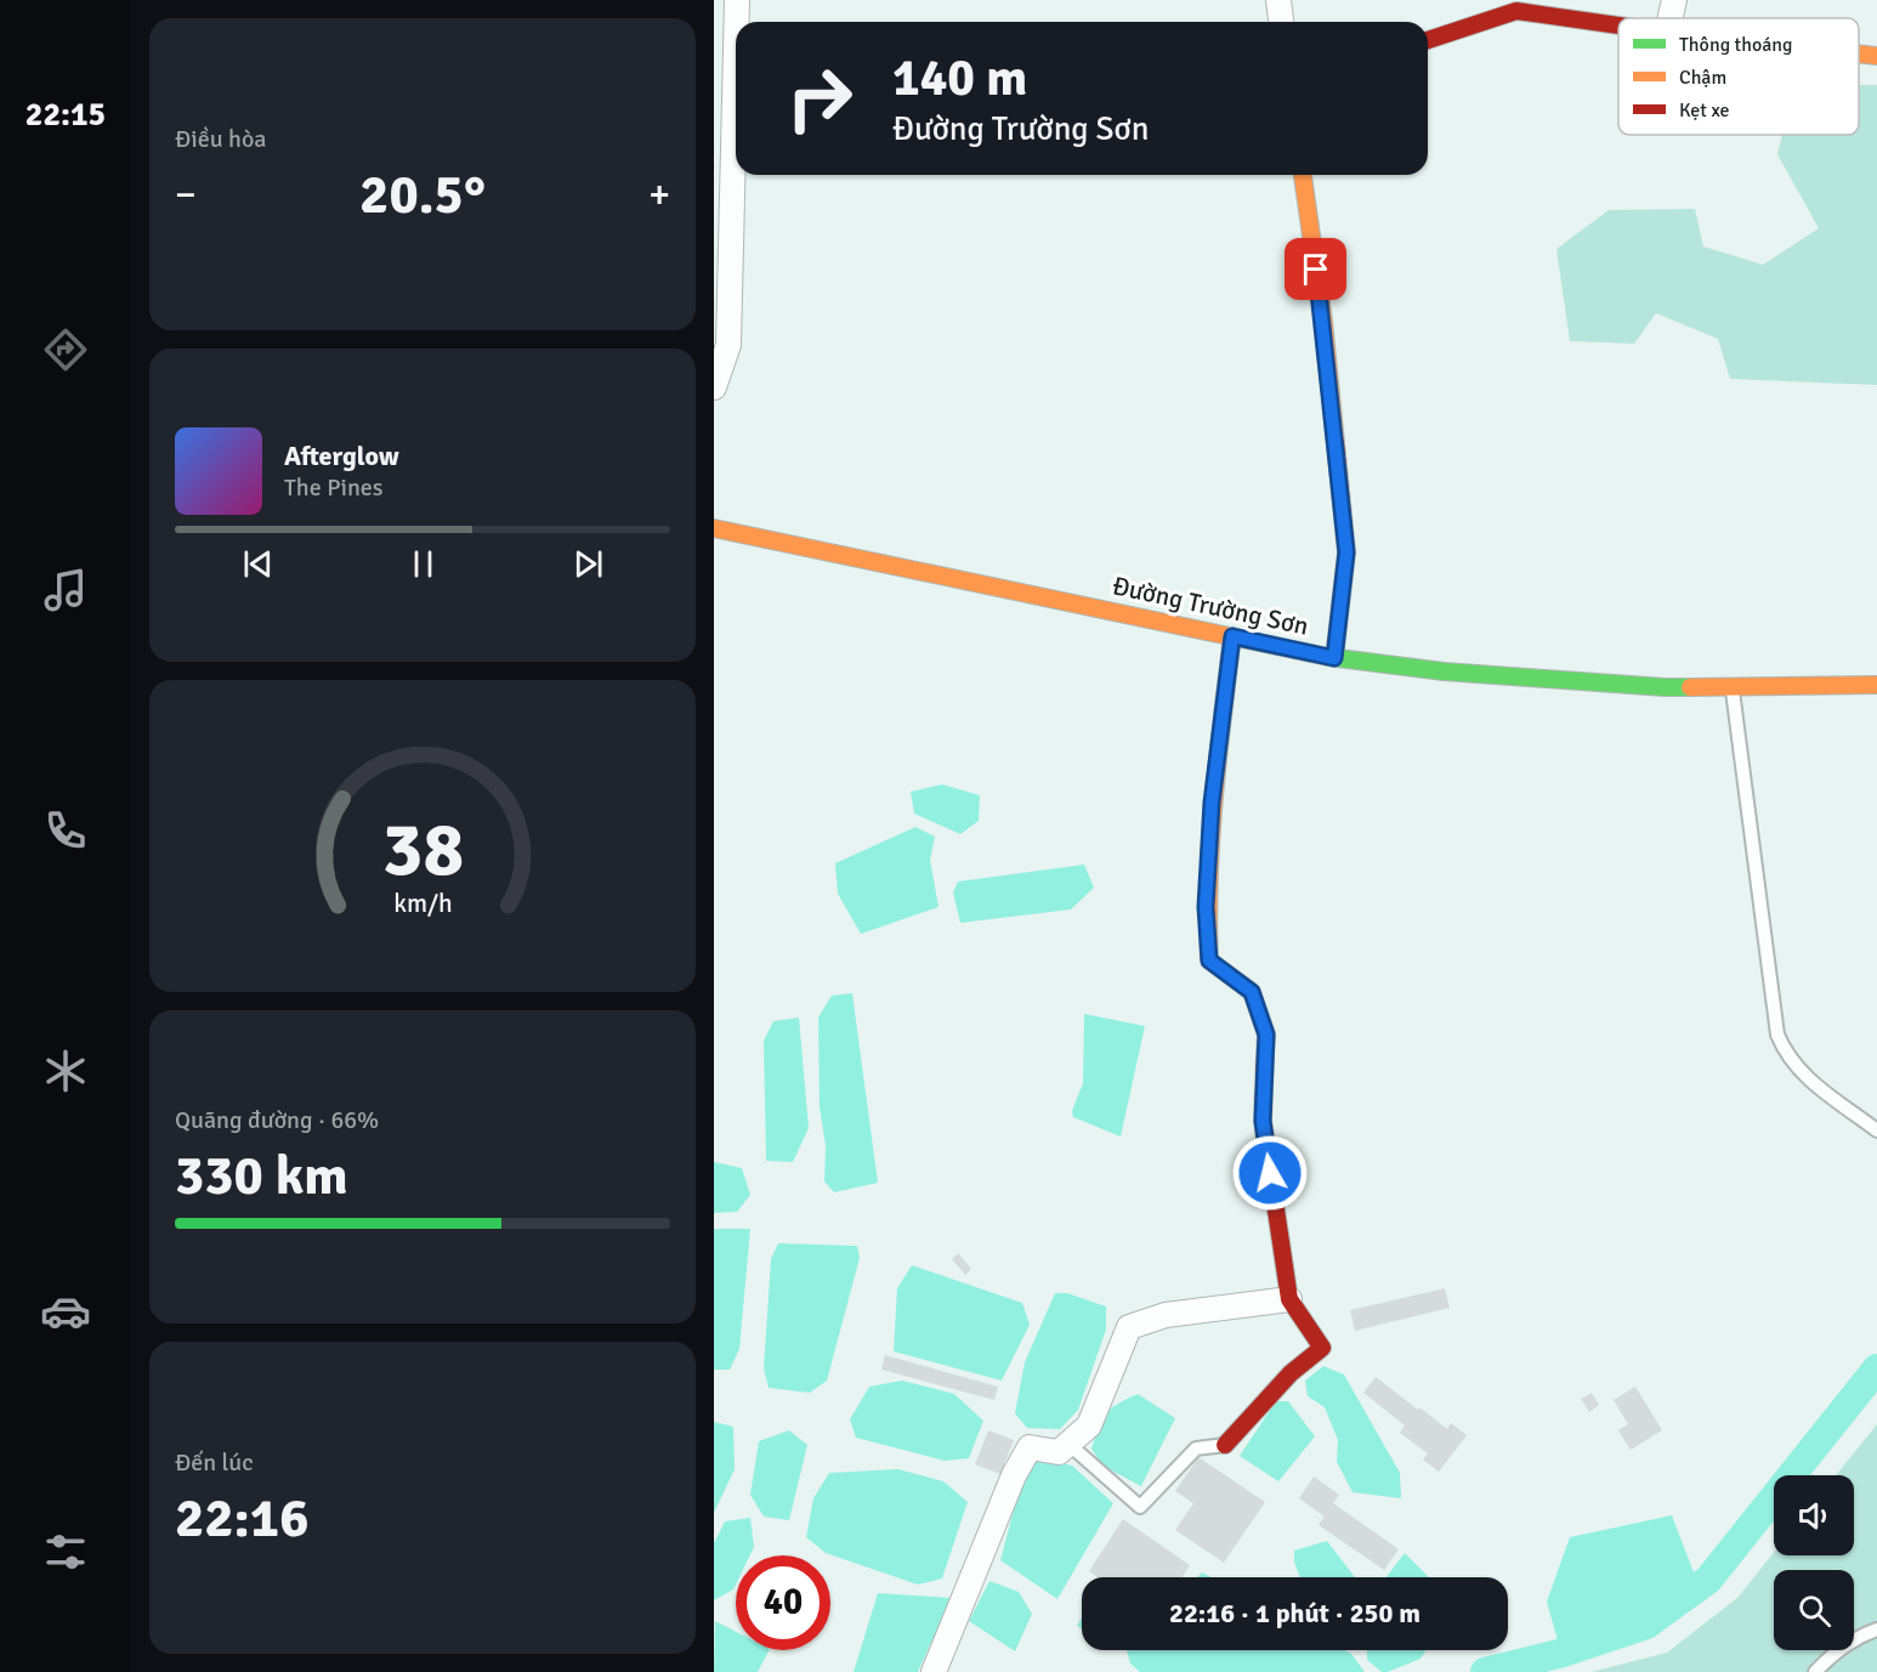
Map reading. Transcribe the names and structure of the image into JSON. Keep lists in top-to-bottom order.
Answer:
{
  "streets": {
    "main road": ["Đường Trường Sơn"]
  },
  "legend": ["Thông thoáng", "Chậm", "Kẹt xe"],
  "page": {
    "tabs": "22:15",
    "tile": [
      "Điều hòa",
      ["Quãng đường · 66%", "330 km"],
      ["Đến lúc", "22:16"]
    ],
    "turn": ["140 m", "Đường Trường Sơn"],
    "heat": ["−", "20.5°", "+"],
    "song": ["Afterglow", "The Pines"],
    "limit": "40",
    "trip": "22:16 · 1 phút · 250 m",
    "gauge": ["38", "km/h"]
  }
}
